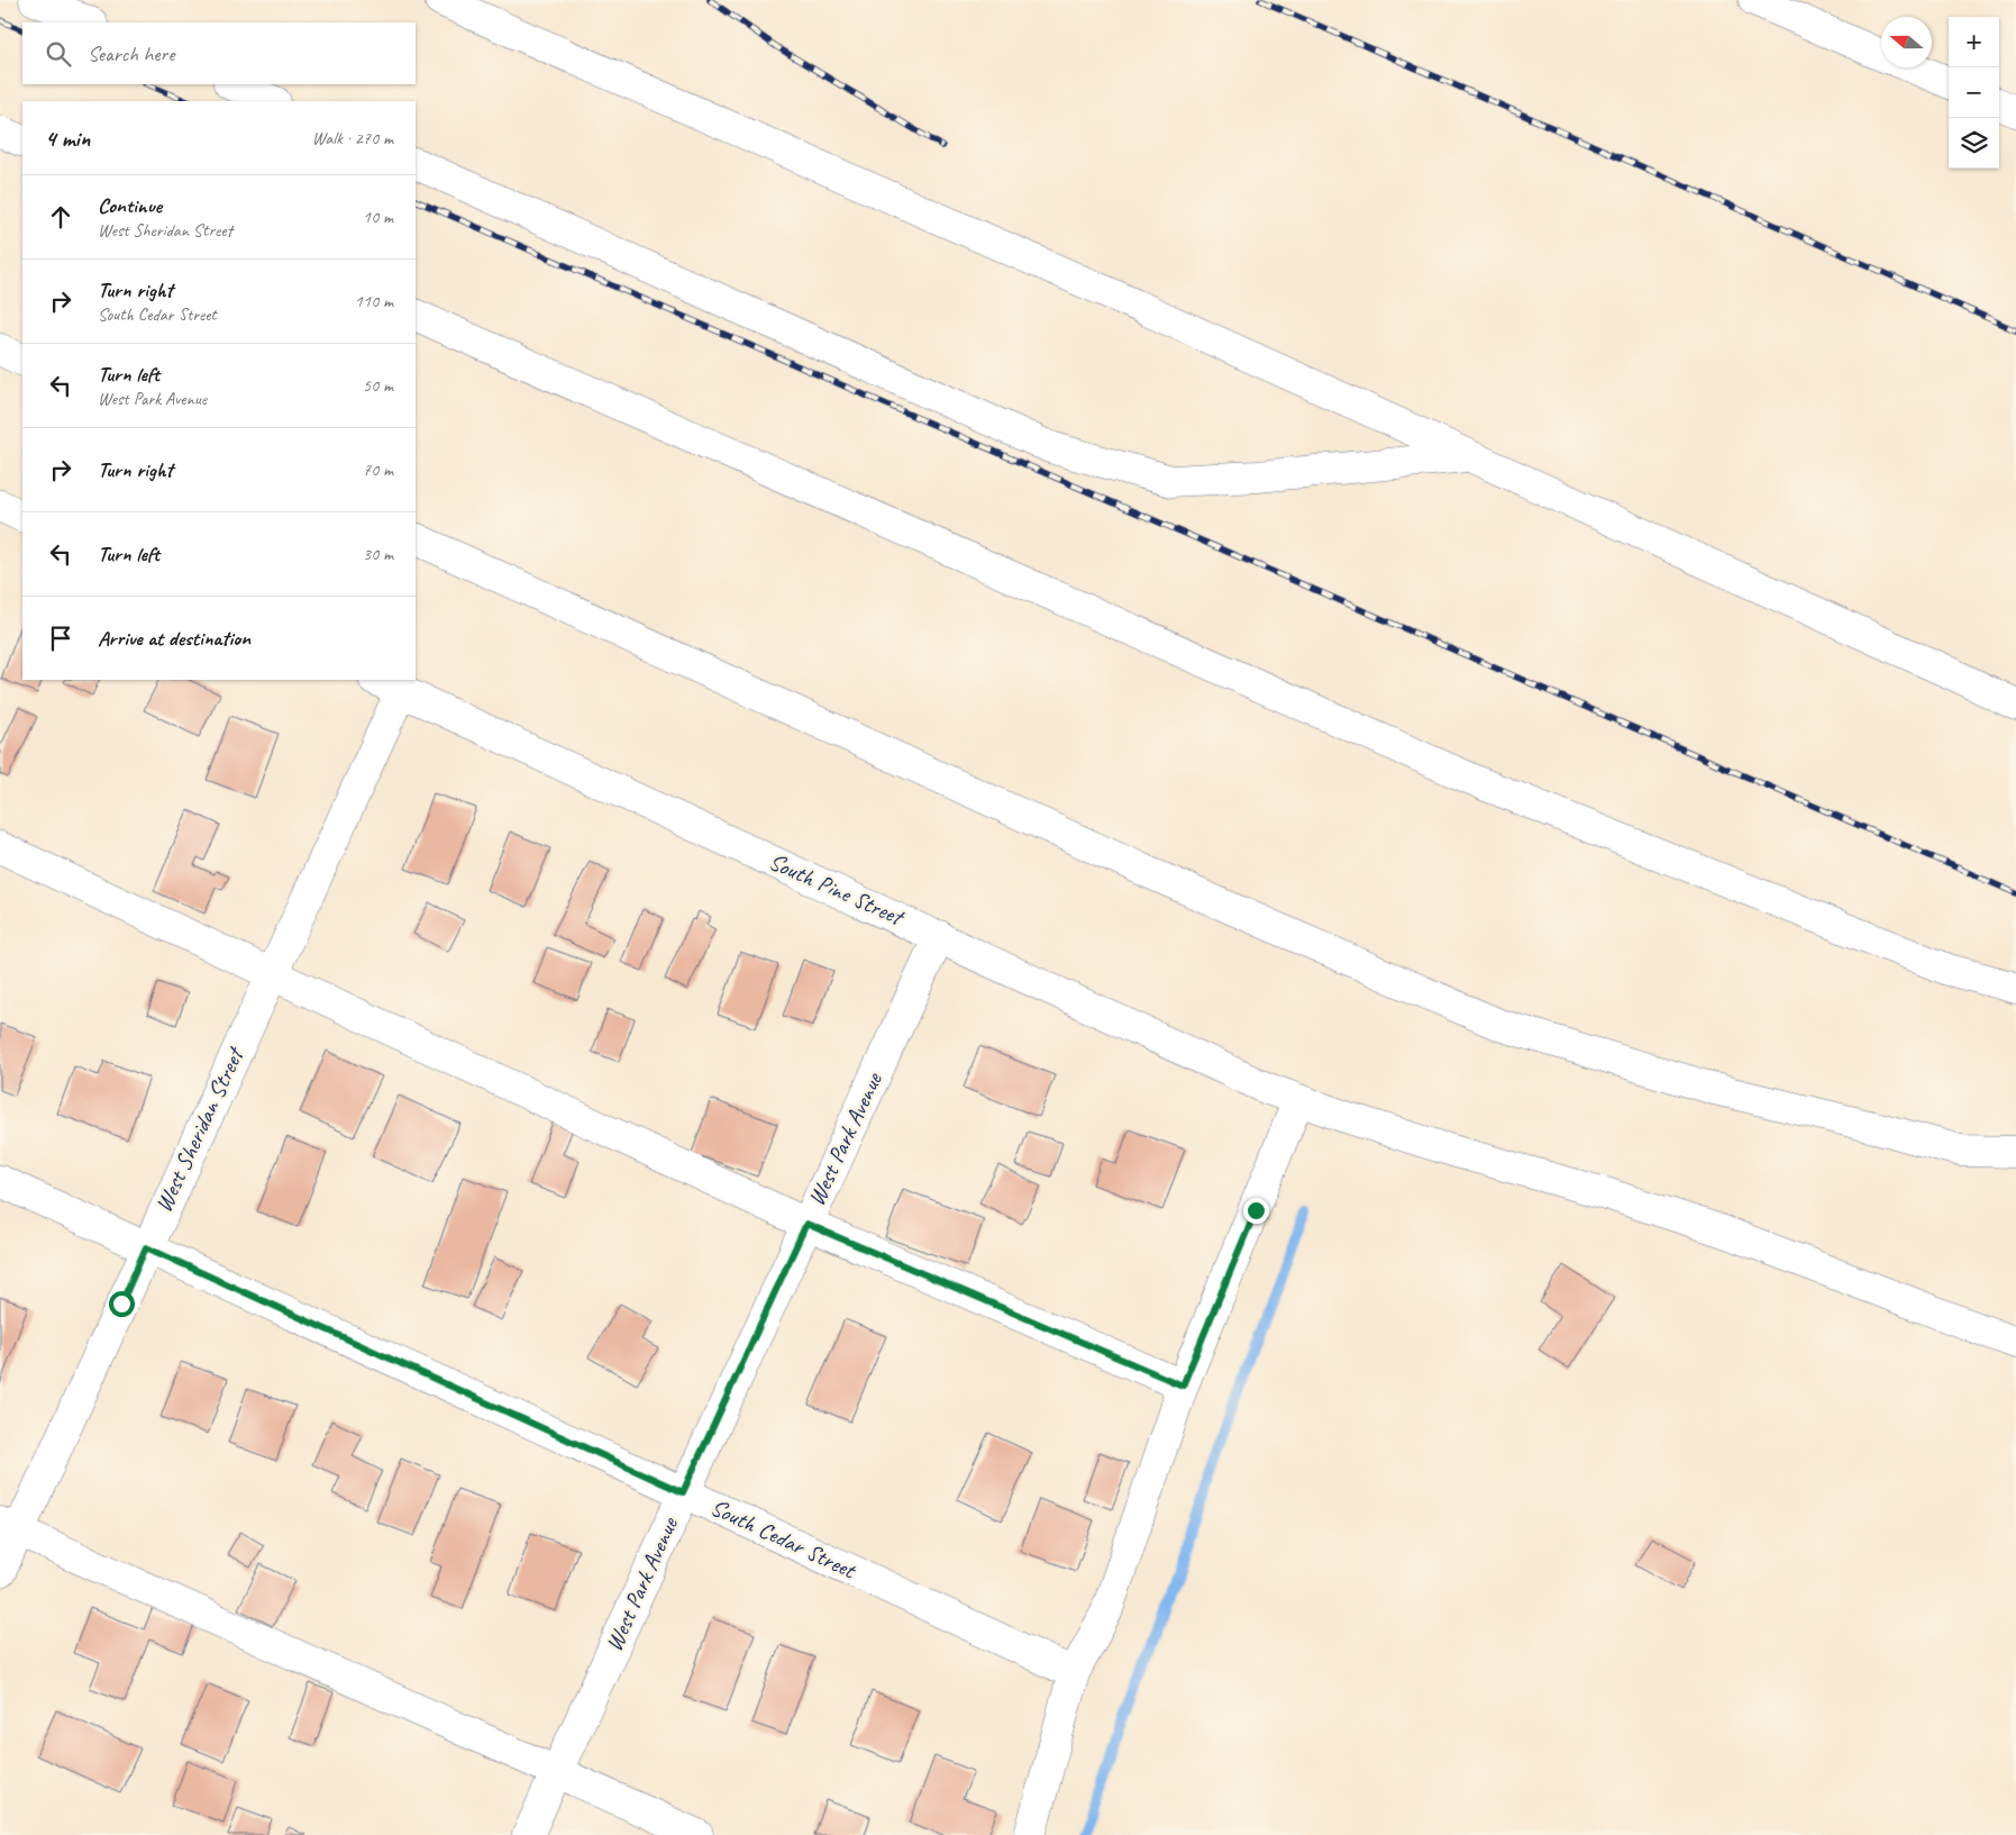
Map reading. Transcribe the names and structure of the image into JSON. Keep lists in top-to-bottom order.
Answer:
{
  "streets": {
    "street": [
      "South Pine Street",
      "West Sheridan Street",
      "West Park Avenue",
      "South Cedar Street"
    ]
  },
  "crossings": [
    ["South Pine Street", "West Sheridan Street"],
    ["South Pine Street", "West Park Avenue"],
    ["West Sheridan Street", "South Cedar Street"],
    ["West Park Avenue", "South Cedar Street"]
  ],
  "north": "left",
  "page": {
    "map_buttons": ["+", "−"],
    "search": "Search here",
    "heading": ["4 min", "Walk · 270 m"],
    "list": [
      ["Continue", "West Sheridan Street", "10 m"],
      ["Turn right", "South Cedar Street", "110 m"],
      ["Turn left", "West Park Avenue", "50 m"],
      ["Turn right", "70 m"],
      ["Turn left", "30 m"],
      "Arrive at destination"
    ]
  }
}
